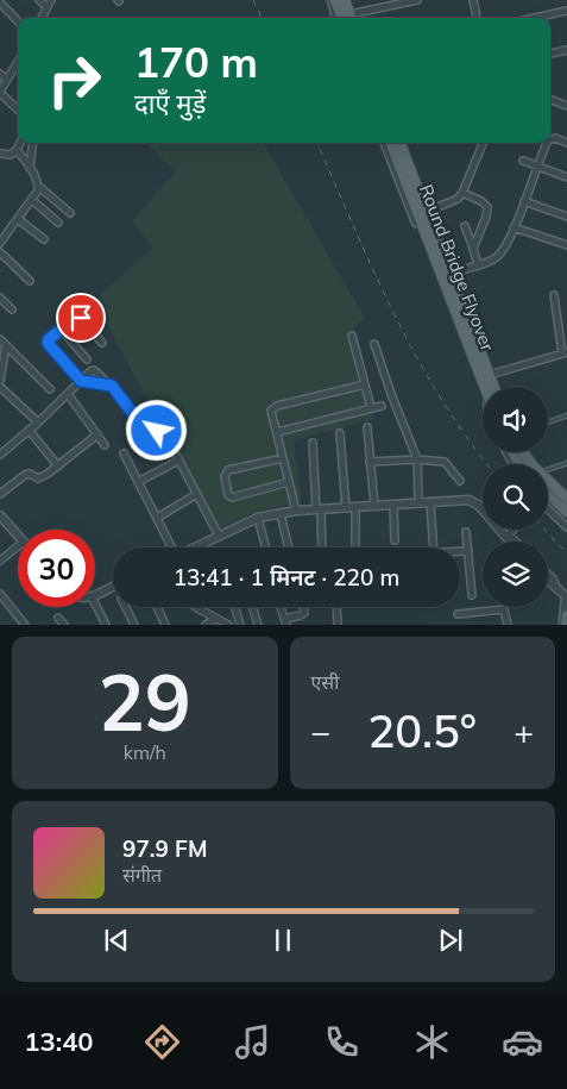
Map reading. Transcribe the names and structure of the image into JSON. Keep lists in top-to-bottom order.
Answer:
{
  "streets": {
    "main road": ["Round Bridge Flyover"]
  },
  "page": {
    "turn": ["170 m", "दाएँ मुड़ें"],
    "limit": "30",
    "trip": "13:41 · 1 मिनट · 220 m",
    "tile": [
      ["29", "km/h"],
      "एसी"
    ],
    "heat": ["−", "20.5°", "+"],
    "song": ["97.9 FM", "संगीत"],
    "tabs": "13:40"
  }
}
